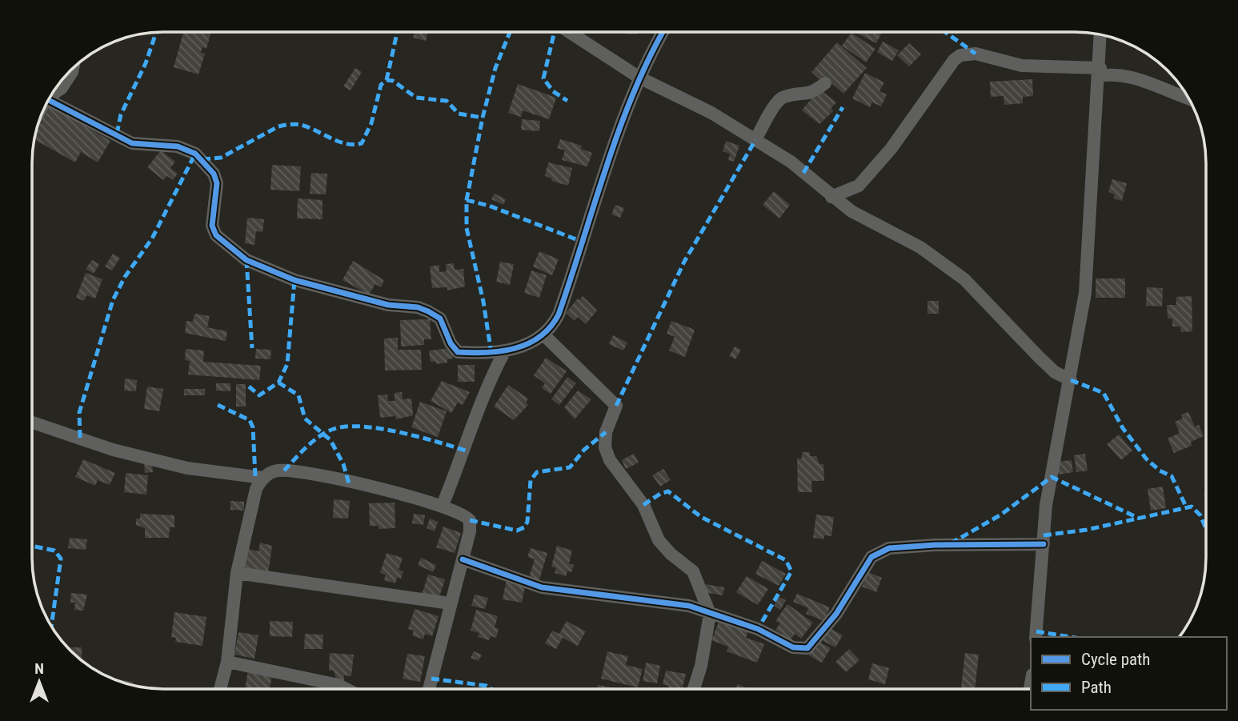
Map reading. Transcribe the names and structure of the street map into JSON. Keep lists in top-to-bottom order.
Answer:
{
  "legend": ["Cycle path", "Path"],
  "north": "top"
}
